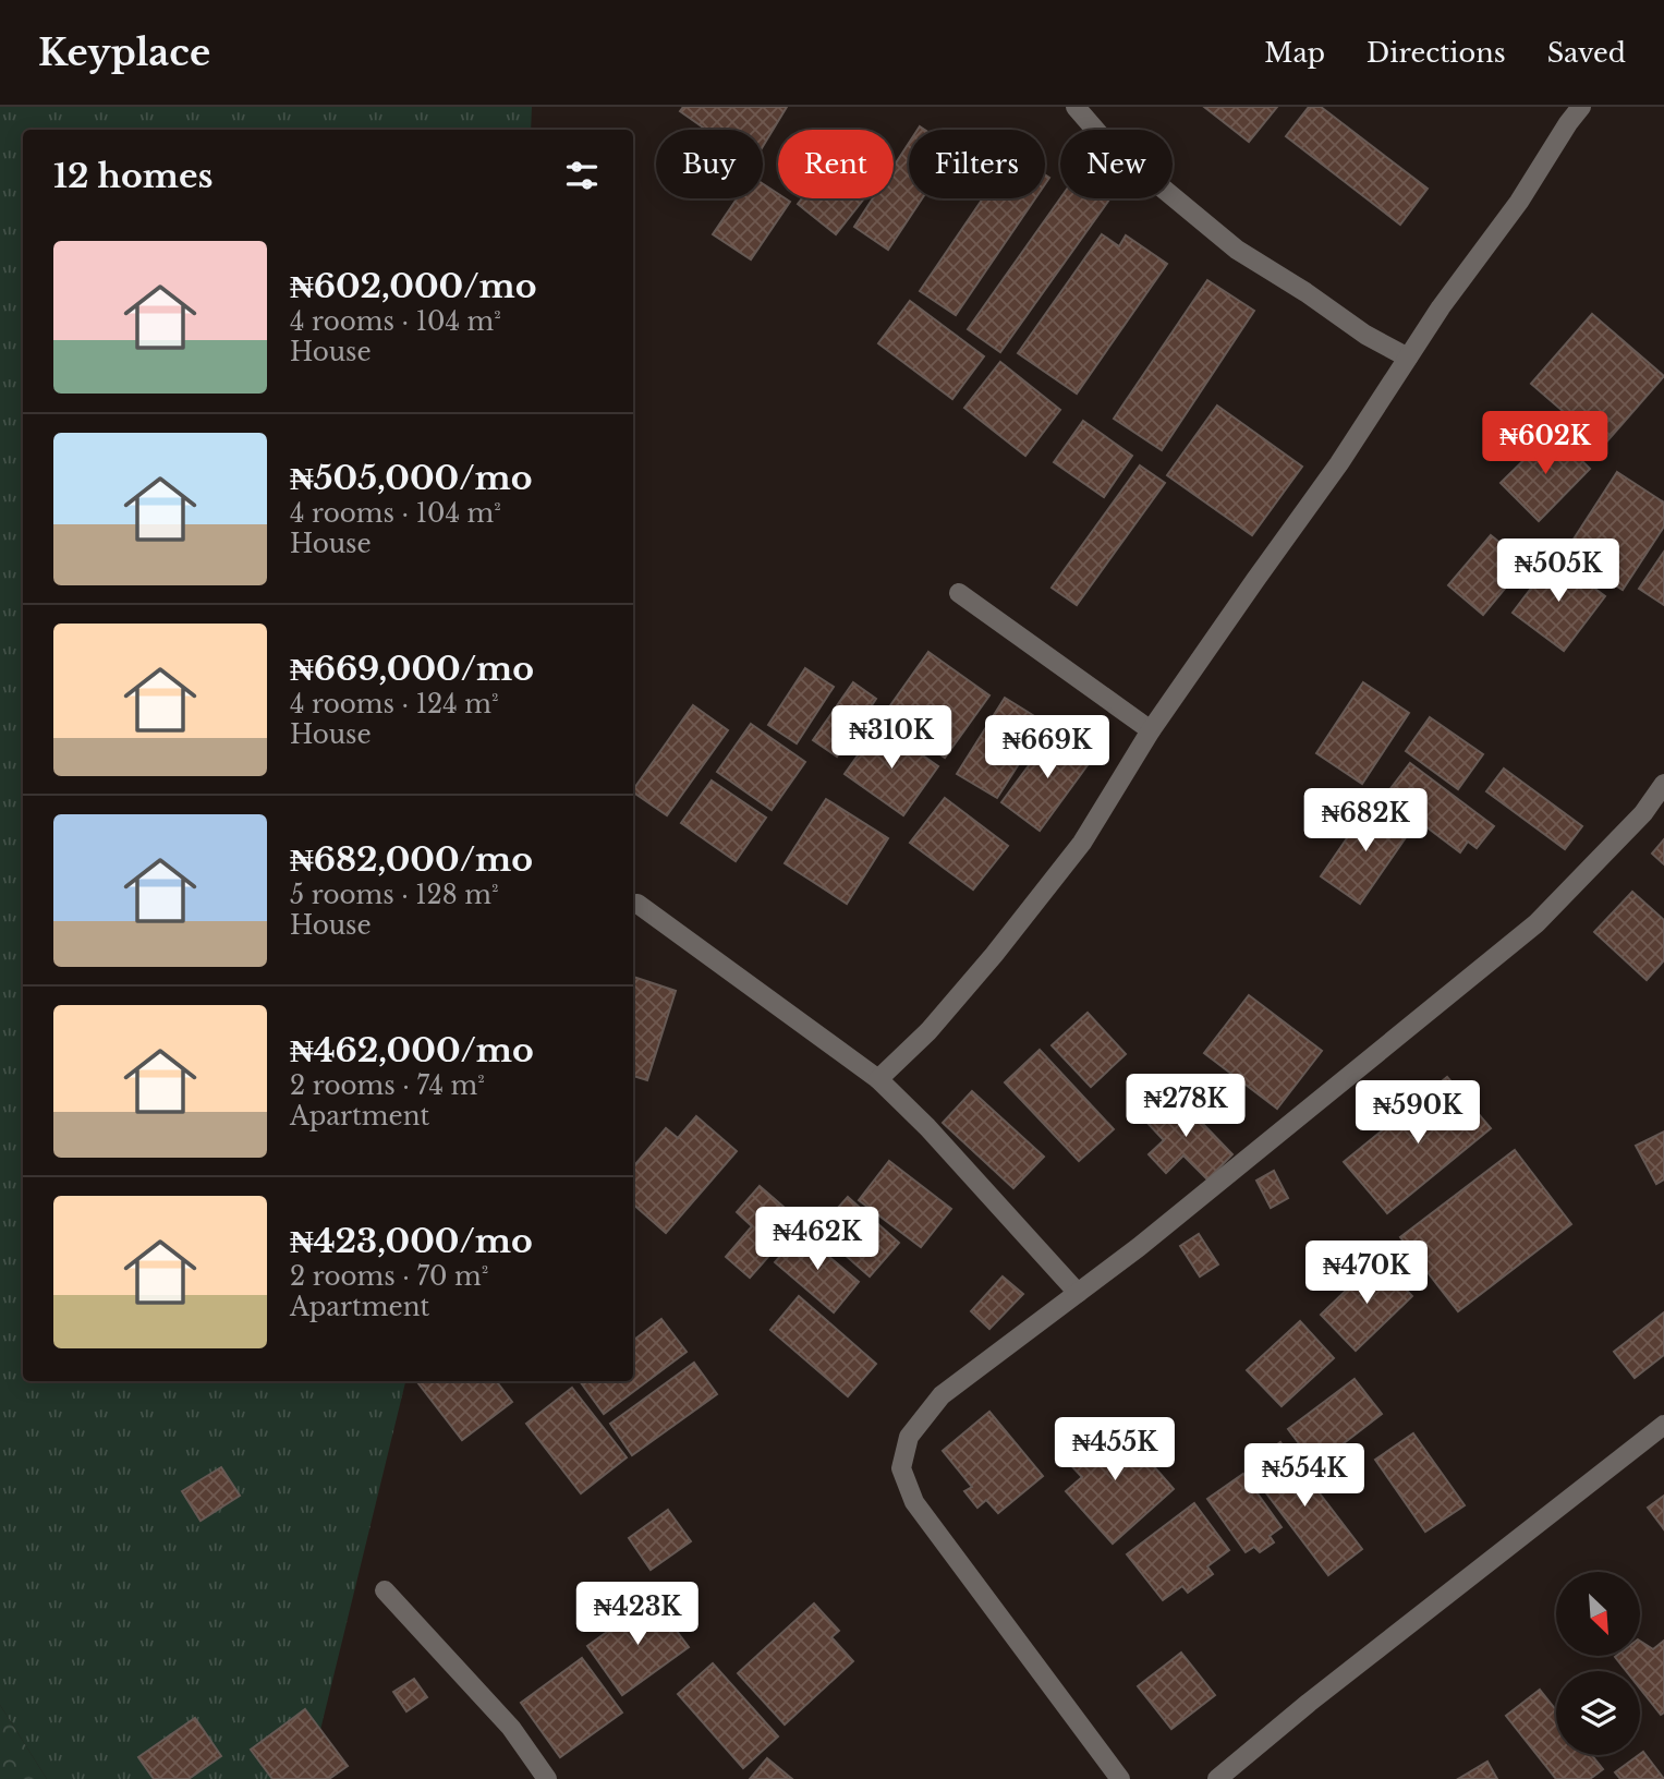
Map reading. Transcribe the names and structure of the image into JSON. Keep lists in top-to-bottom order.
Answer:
{
  "north": "bottom right",
  "page": {
    "header": "Keyplace",
    "nav": ["Map", "Directions", "Saved"],
    "chip": [
      "Buy",
      "Rent",
      "Filters",
      "New"
    ],
    "heading": "12 homes",
    "list": [
      {
        "name": "₦602,000/mo",
        "note": "4 rooms · 104 m² · House"
      },
      {
        "name": "₦505,000/mo",
        "note": "4 rooms · 104 m² · House"
      },
      {
        "name": "₦669,000/mo",
        "note": "4 rooms · 124 m² · House"
      },
      {
        "name": "₦682,000/mo",
        "note": "5 rooms · 128 m² · House"
      },
      {
        "name": "₦462,000/mo",
        "note": "2 rooms · 74 m² · Apartment"
      },
      {
        "name": "₦423,000/mo",
        "note": "2 rooms · 70 m² · Apartment"
      }
    ],
    "price": [
      "₦602K",
      "₦505K",
      "₦310K",
      "₦669K",
      "₦682K",
      "₦278K",
      "₦590K",
      "₦462K",
      "₦470K",
      "₦455K",
      "₦554K",
      "₦423K"
    ]
  }
}
